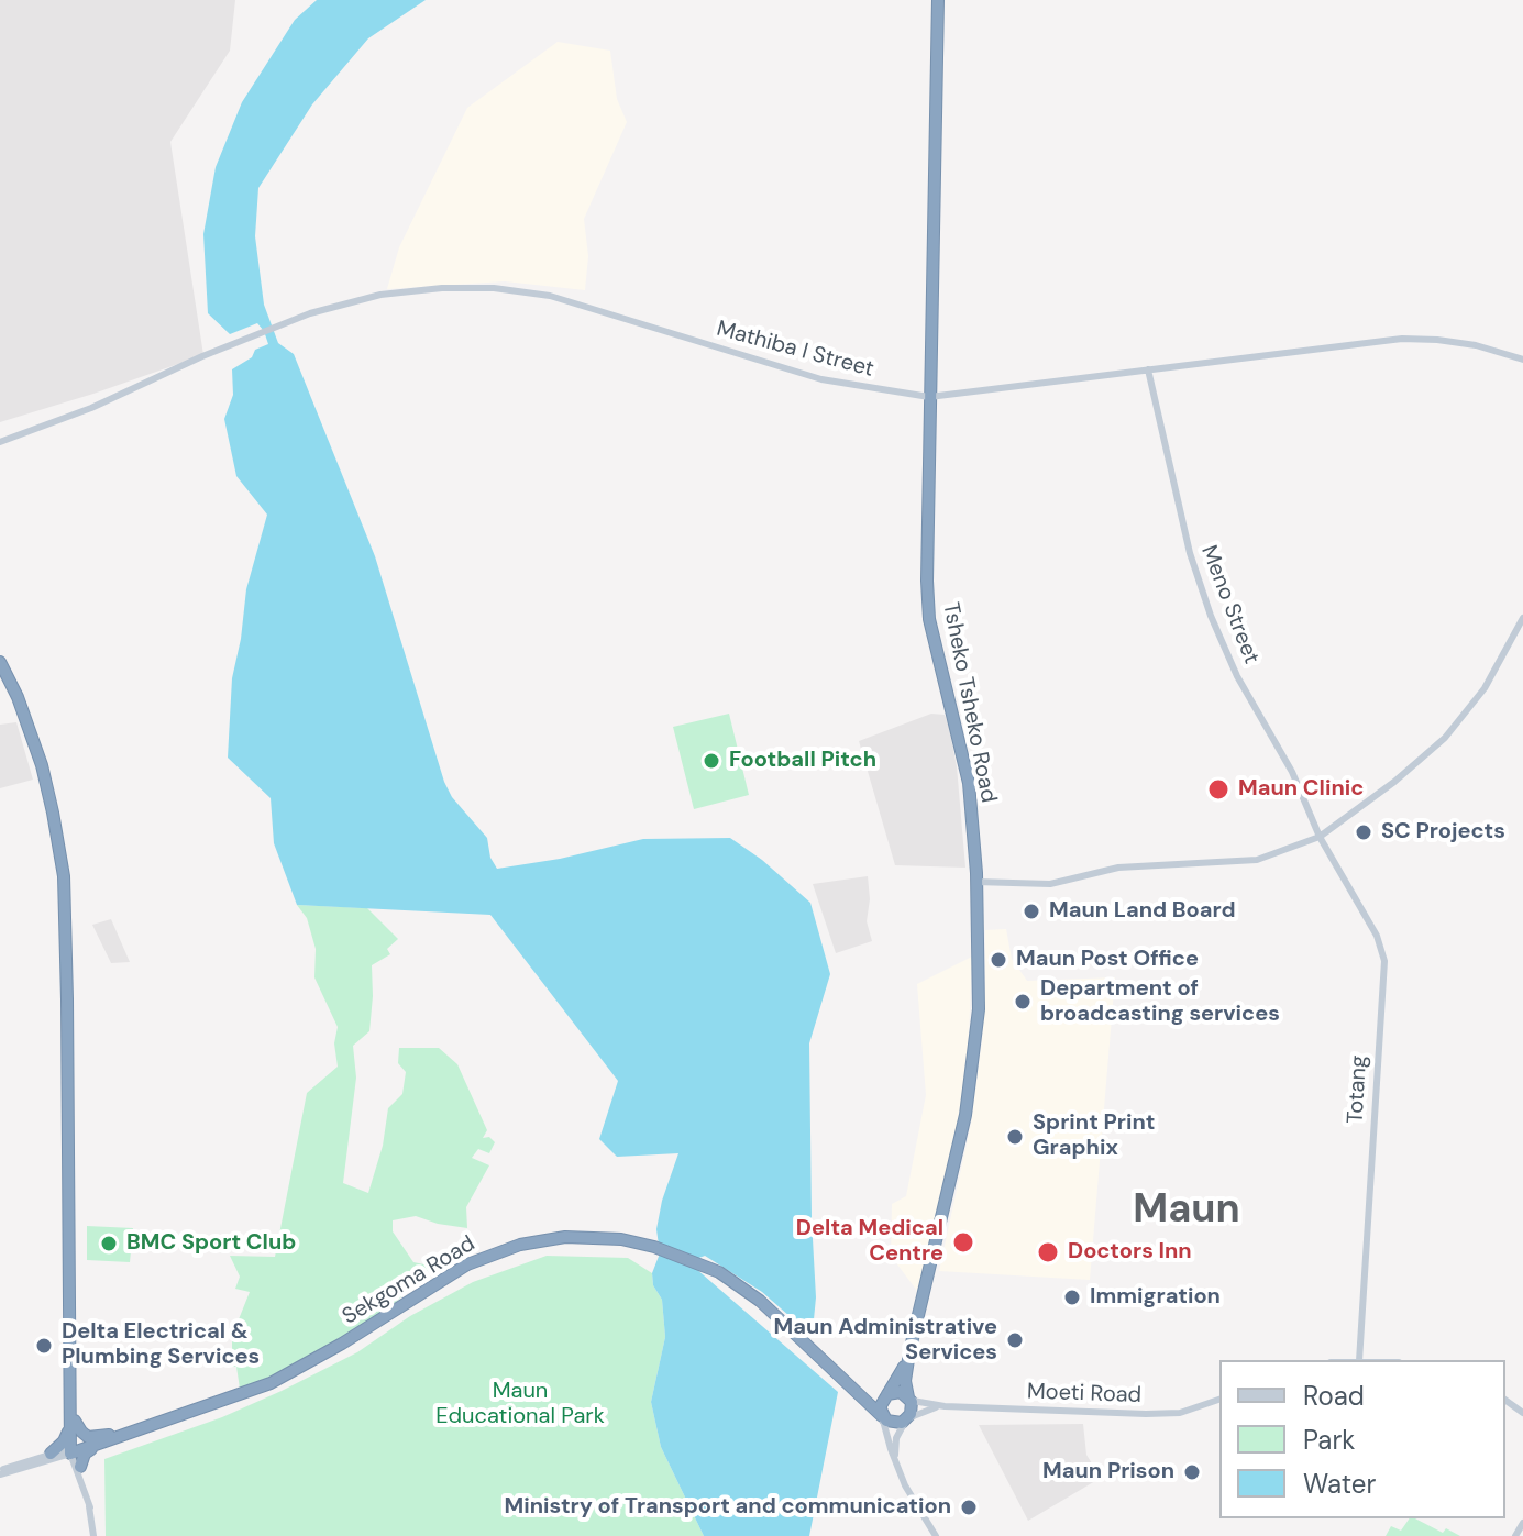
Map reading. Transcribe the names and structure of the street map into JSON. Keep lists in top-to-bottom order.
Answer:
{
  "streets": {
    "highway": ["Tsheko Tsheko Road", "Sekgoma Road"],
    "street": [
      "Mathiba I Street",
      "Meno Street",
      "Totang",
      "Moeti Road"
    ]
  },
  "crossings": [
    ["Mathiba I Street", "Meno Street"],
    ["Mathiba I Street", "Tsheko Tsheko Road"],
    ["Meno Street", "Totang"],
    ["Tsheko Tsheko Road", "Sekgoma Road"],
    ["Tsheko Tsheko Road", "Moeti Road"],
    ["Sekgoma Road", "Moeti Road"]
  ],
  "districts": ["Maun"],
  "parks": ["Maun Educational Park"],
  "places": [
    "Football Pitch",
    "Maun Clinic",
    "SC Projects",
    "Maun Land Board",
    "Maun Post Office",
    "Department of broadcasting services",
    "Sprint Print Graphix",
    "Delta Medical Centre",
    "BMC Sport Club",
    "Doctors Inn",
    "Immigration",
    "Maun Administrative Services",
    "Delta Electrical & Plumbing Services",
    "Maun Prison",
    "Ministry of Transport and communication"
  ],
  "legend": ["Road", "Park", "Water"]
}
